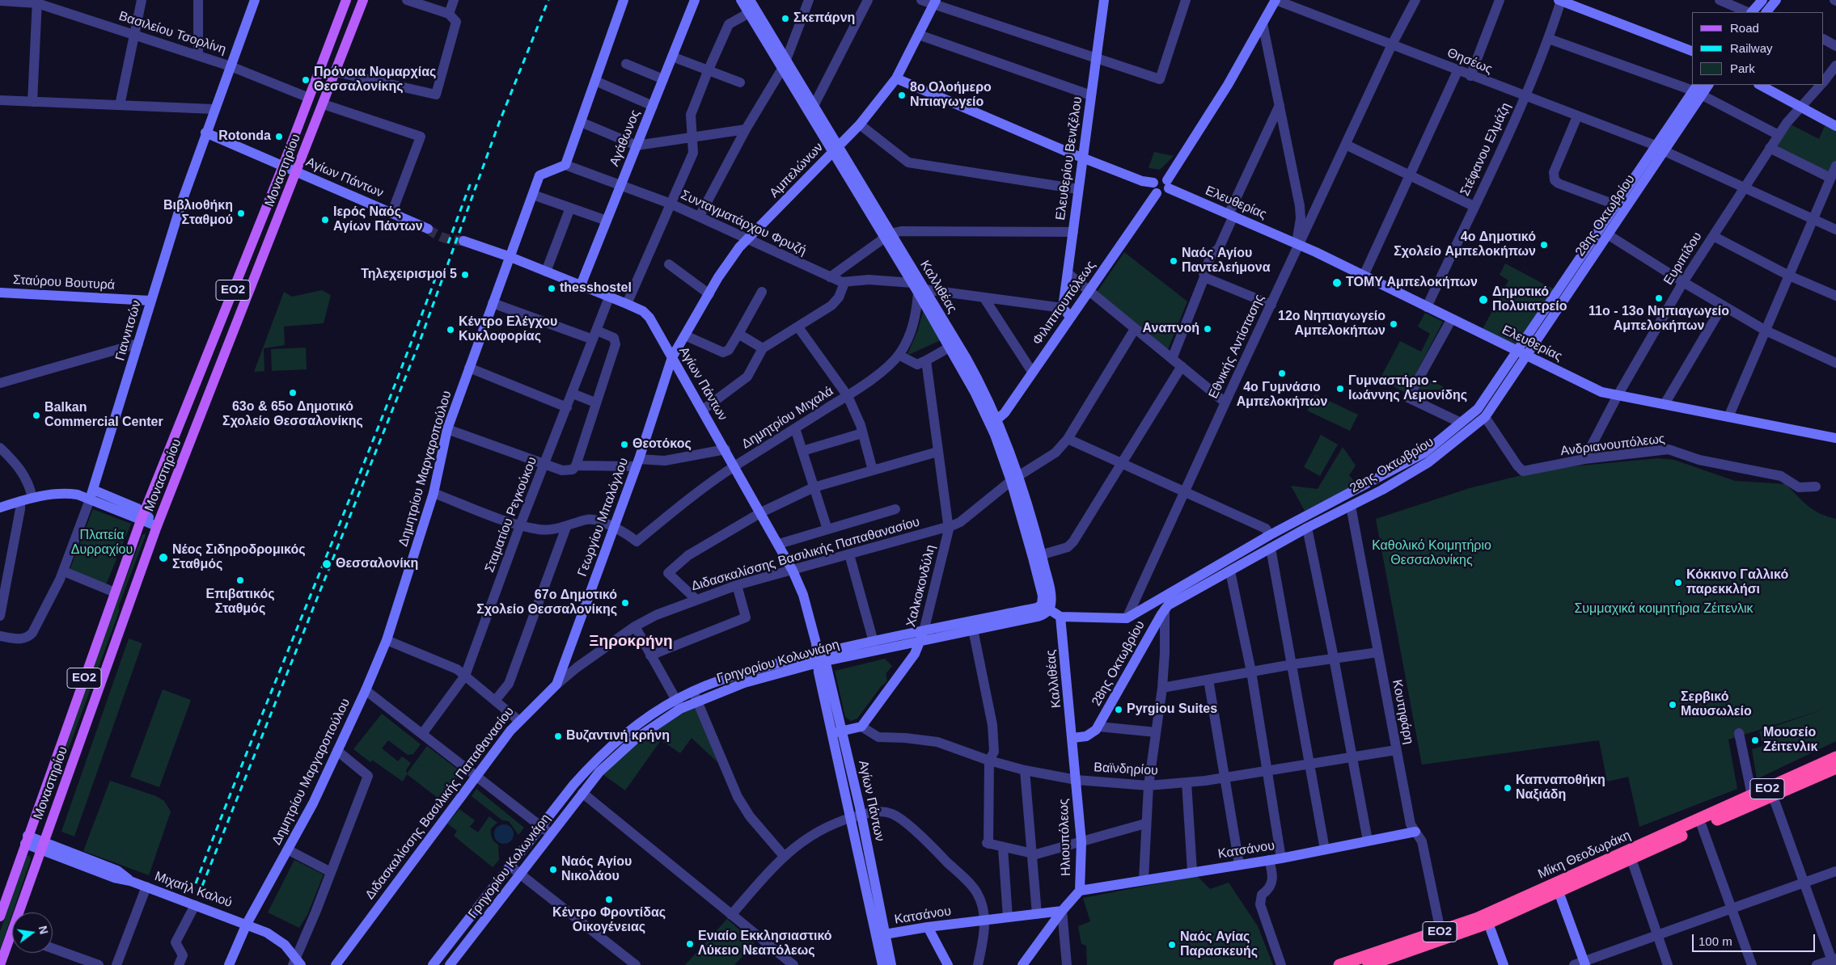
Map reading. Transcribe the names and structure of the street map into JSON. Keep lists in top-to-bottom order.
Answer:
{
  "streets": {
    "highway": ["ΕΟ2", "Μίκη Θεοδωράκη"],
    "main road": [
      "Αγάθωνος",
      "Ελευθερίου Βενιζέλου",
      "Μοναστηρίου",
      "Αμπελώνων",
      "Αγίων Πάντων",
      "Ελευθερίας",
      "28ης Οκτωβρίου",
      "Σταύρου Βουτυρά",
      "Καλλιθέας",
      "Φιλιππουπόλεως",
      "Γιαννιτσών",
      "Δημητρίου Μαργαροπούλου",
      "Γεωργίου Μπαλόγλου",
      "Διδασκαλίσσης Βασιλικής Παπαθανασίου",
      "Χαλκοκονδύλη",
      "Γρηγορίου Κολωνιάρη",
      "Κουτηφάρη",
      "Ηλιουπόλεως",
      "Κατσάνου",
      "Μιχαήλ Καλού"
    ],
    "street": [
      "Βασιλείου Τσορλίνη",
      "Θησέως",
      "Στέφανου Ελμάζη",
      "Συνταγματάρχου Φρυζή",
      "Ευριπίδου",
      "Εθνικής Αντίστασης",
      "Δημητρίου Μιχαλά",
      "Ανδριανουπόλεως",
      "Σταματίου Ρεγκούκου",
      "Βαϊνδηρίου"
    ]
  },
  "crossings": [
    ["Βασιλείου Τσορλίνη", "Μοναστηρίου"],
    ["Βασιλείου Τσορλίνη", "Γιαννιτσών"],
    ["Θησέως", "Στέφανου Ελμάζη"],
    ["Θησέως", "28ης Οκτωβρίου"],
    ["Θησέως", "Ευριπίδου"],
    ["Θησέως", "Εθνικής Αντίστασης"],
    ["Αγάθωνος", "Αγίων Πάντων"],
    ["Αγάθωνος", "Συνταγματάρχου Φρυζή"],
    ["Στέφανου Ελμάζη", "Ελευθερίας"],
    ["Μοναστηρίου", "Αγίων Πάντων"],
    ["Μοναστηρίου", "Μιχαήλ Καλού"],
    ["Αμπελώνων", "Αγίων Πάντων"],
    ["Αμπελώνων", "Συνταγματάρχου Φρυζή"],
    ["Αμπελώνων", "Καλλιθέας"],
    ["Αμπελώνων", "Γεωργίου Μπαλόγλου"],
    ["Αγίων Πάντων", "Γιαννιτσών"],
    ["Αγίων Πάντων", "Δημητρίου Μιχαλά"],
    ["Αγίων Πάντων", "Δημητρίου Μαργαροπούλου"],
    ["Αγίων Πάντων", "Σταματίου Ρεγκούκου"],
    ["Αγίων Πάντων", "Γεωργίου Μπαλόγλου"],
    ["Αγίων Πάντων", "Διδασκαλίσσης Βασιλικής Παπαθανασίου"],
    ["Αγίων Πάντων", "Γρηγορίου Κολωνιάρη"],
    ["Αγίων Πάντων", "Κατσάνου"],
    ["Ελευθερίας", "28ης Οκτωβρίου"],
    ["Ελευθερίας", "Ευριπίδου"],
    ["Ελευθερίας", "Φιλιππουπόλεως"],
    ["Ελευθερίας", "Εθνικής Αντίστασης"],
    ["28ης Οκτωβρίου", "Καλλιθέας"],
    ["28ης Οκτωβρίου", "Εθνικής Αντίστασης"],
    ["28ης Οκτωβρίου", "Ανδριανουπόλεως"],
    ["28ης Οκτωβρίου", "Κουτηφάρη"],
    ["28ης Οκτωβρίου", "Ηλιουπόλεως"],
    ["Συνταγματάρχου Φρυζή", "Καλλιθέας"],
    ["Συνταγματάρχου Φρυζή", "Δημητρίου Μαργαροπούλου"],
    ["Ευριπίδου", "Ανδριανουπόλεως"],
    ["Σταύρου Βουτυρά", "Γιαννιτσών"],
    ["Καλλιθέας", "Φιλιππουπόλεως"],
    ["Καλλιθέας", "Δημητρίου Μιχαλά"],
    ["Καλλιθέας", "Διδασκαλίσσης Βασιλικής Παπαθανασίου"],
    ["Καλλιθέας", "Γρηγορίου Κολωνιάρη"],
    ["Καλλιθέας", "Ηλιουπόλεως"],
    ["Δημητρίου Μιχαλά", "Γεωργίου Μπαλόγλου"],
    ["Δημητρίου Μαργαροπούλου", "Μιχαήλ Καλού"],
    ["Γεωργίου Μπαλόγλου", "Διδασκαλίσσης Βασιλικής Παπαθανασίου"],
    ["Διδασκαλίσσης Βασιλικής Παπαθανασίου", "Χαλκοκονδύλη"],
    ["Χαλκοκονδύλη", "Γρηγορίου Κολωνιάρη"],
    ["Χαλκοκονδύλη", "Βαϊνδηρίου"],
    ["Κουτηφάρη", "Βαϊνδηρίου"],
    ["Κουτηφάρη", "Κατσάνου"],
    ["Κουτηφάρη", "Μίκη Θεοδωράκη"],
    ["Βαϊνδηρίου", "Ηλιουπόλεως"],
    ["Ηλιουπόλεως", "Κατσάνου"]
  ],
  "districts": ["Ξηροκρήνη"],
  "parks": ["Πλατεία Δυρραχίου", "Καθολικό Κοιμητήριο Θεσσαλονίκης", "Συμμαχικά κοιμητήρια Ζέιτενλικ"],
  "places": [
    "Σκεπάρνη",
    "Πρόνοια Νομαρχίας Θεσσαλονίκης",
    "8o Ολοήμερο Νπιαγωγείο",
    "Rotonda",
    "Βιβλιοθήκη Σταθμού",
    "Ιερός Ναός Αγίων Πάντων",
    "4ο Δημοτικό Σχολείο Αμπελοκήπων",
    "Ναός Αγίου Παντελεήμονα",
    "Τηλεχειρισμοί 5",
    "ΤΟΜΥ Αμπελοκήπων",
    "thesshostel",
    "11ο - 13ο Νηπιαγωγείο Αμπελοκήπων",
    "Δημοτικό Πολυιατρείο",
    "12o Νηπιαγωγείο Αμπελοκήπων",
    "Αναπνοή",
    "Κέντρο Ελέγχου Κυκλοφορίας",
    "4ο Γυμνάσιο Αμπελοκήπων",
    "Γυμναστήριο - Ιωάννης Λεμονίδης",
    "63ο & 65o Δημοτικό Σχολείο Θεσσαλονίκης",
    "Balkan Commercial Center",
    "Θεοτόκος",
    "Νέος Σιδηροδρομικός Σταθμός",
    "Θεσσαλονίκη",
    "Επιβατικός Σταθμός",
    "Κόκκινο Γαλλικό παρεκκλήσι",
    "67ο Δημοτικό Σχολείο Θεσσαλονίκης",
    "Σερβικό Μαυσωλείο",
    "Pyrgiou Suites",
    "Βυζαντινή κρήνη",
    "Μουσείο Ζέιτενλικ",
    "Καπναποθήκη Ναξιάδη",
    "Ναός Αγίου Νικολάου",
    "Κέντρο Φροντίδας Οικογένειας",
    "Ενιαίο Εκκλησιαστικό Λύκειο Νεαπόλεως",
    "Ναός Αγίας Παρασκευής"
  ],
  "legend": ["Road", "Railway", "Park"],
  "scale_bar": "100 m",
  "north": "right"
}
